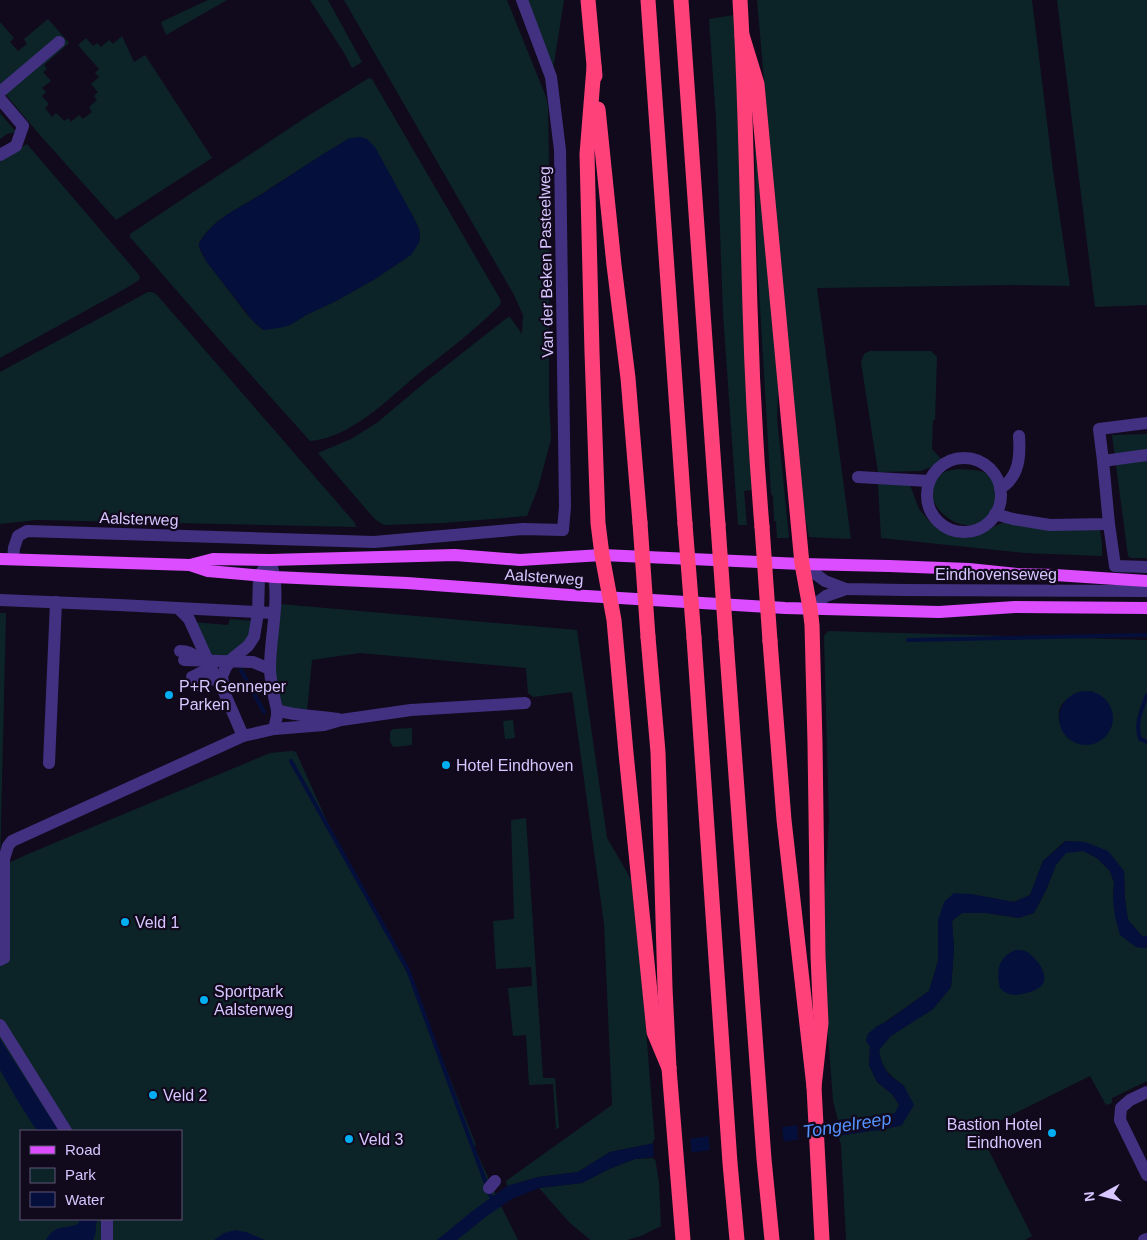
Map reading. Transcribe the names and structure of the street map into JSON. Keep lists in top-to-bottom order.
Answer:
{
  "streets": {
    "main road": ["Aalsterweg", "Eindhovenseweg"],
    "street": ["Van der Beken Pasteelweg"]
  },
  "crossings": [
    ["Van der Beken Pasteelweg", "Aalsterweg"],
    ["Aalsterweg", "Eindhovenseweg"]
  ],
  "water": ["Tongelreep"],
  "places": [
    "P+R Genneper Parken",
    "Hotel Eindhoven",
    "Veld 1",
    "Sportpark Aalsterweg",
    "Veld 2",
    "Bastion Hotel Eindhoven",
    "Veld 3"
  ],
  "legend": ["Road", "Park", "Water"],
  "north": "left"
}
